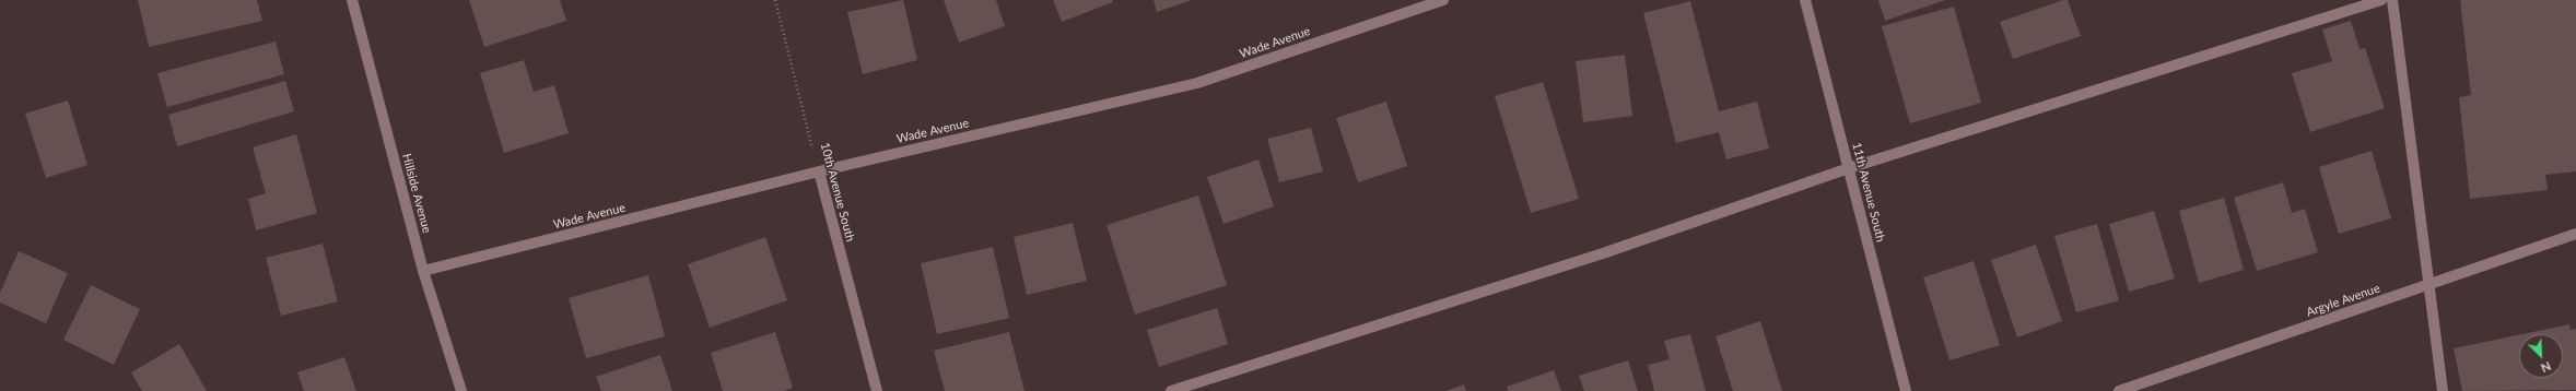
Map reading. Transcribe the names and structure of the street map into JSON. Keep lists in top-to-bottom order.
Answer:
{
  "streets": {
    "street": [
      "Wade Avenue",
      "10th Avenue South",
      "11th Avenue South",
      "Hillside Avenue",
      "Argyle Avenue"
    ]
  },
  "crossings": [
    ["Wade Avenue", "10th Avenue South"],
    ["Wade Avenue", "Hillside Avenue"]
  ],
  "north": "bottom right"
}
